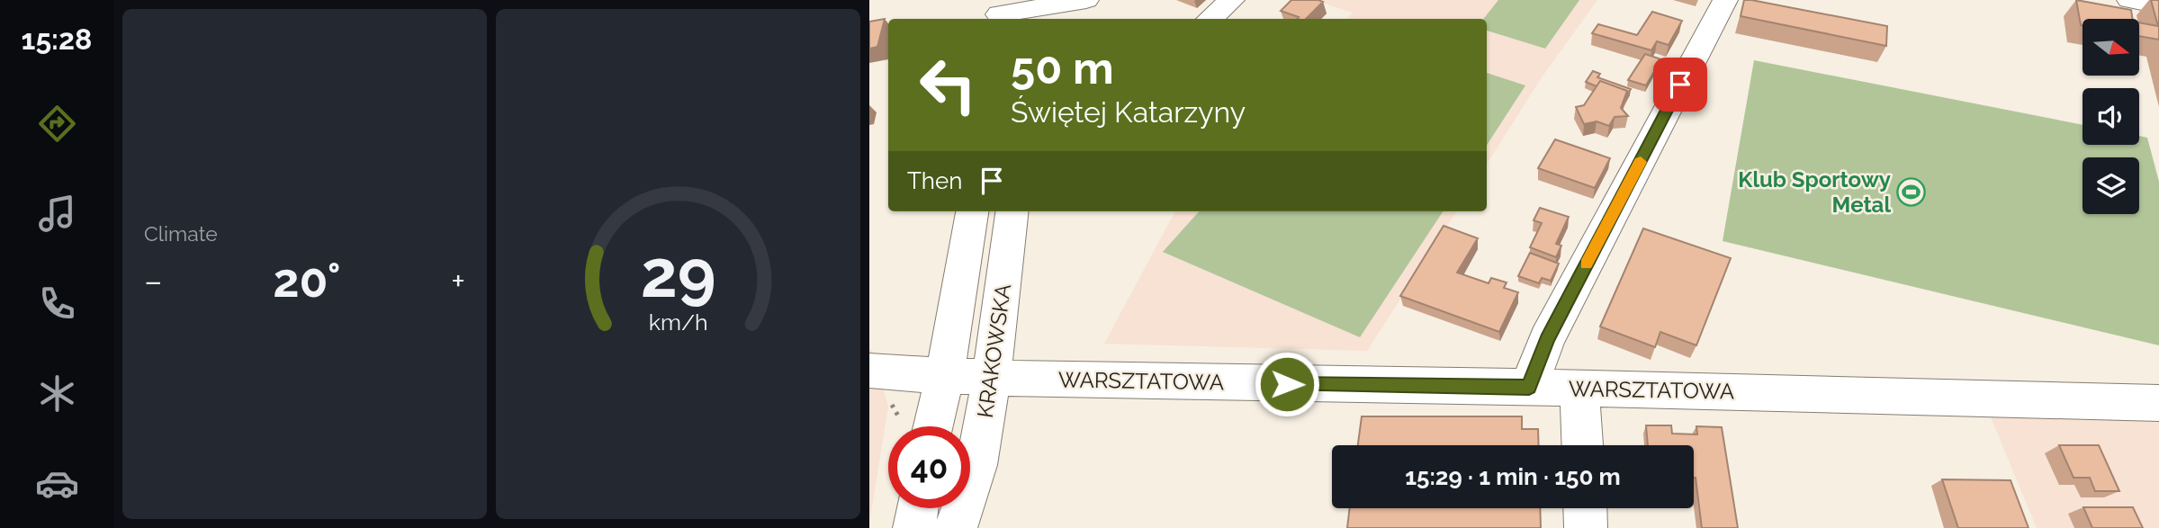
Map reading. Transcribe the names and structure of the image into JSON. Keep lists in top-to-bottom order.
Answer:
{
  "streets": {
    "street": ["KRAKOWSKA", "WARSZTATOWA"]
  },
  "crossings": [
    ["KRAKOWSKA", "WARSZTATOWA"]
  ],
  "places": {
    "sports": ["Klub Sportowy Metal"]
  },
  "north": "right",
  "page": {
    "tabs": "15:28",
    "tile": "Climate",
    "turn": ["50 m", "Świętej Katarzyny"],
    "then": "Then",
    "heat": ["−", "20°", "+"],
    "limit": "40",
    "trip": "15:29 · 1 min · 150 m",
    "gauge": ["29", "km/h"]
  }
}
